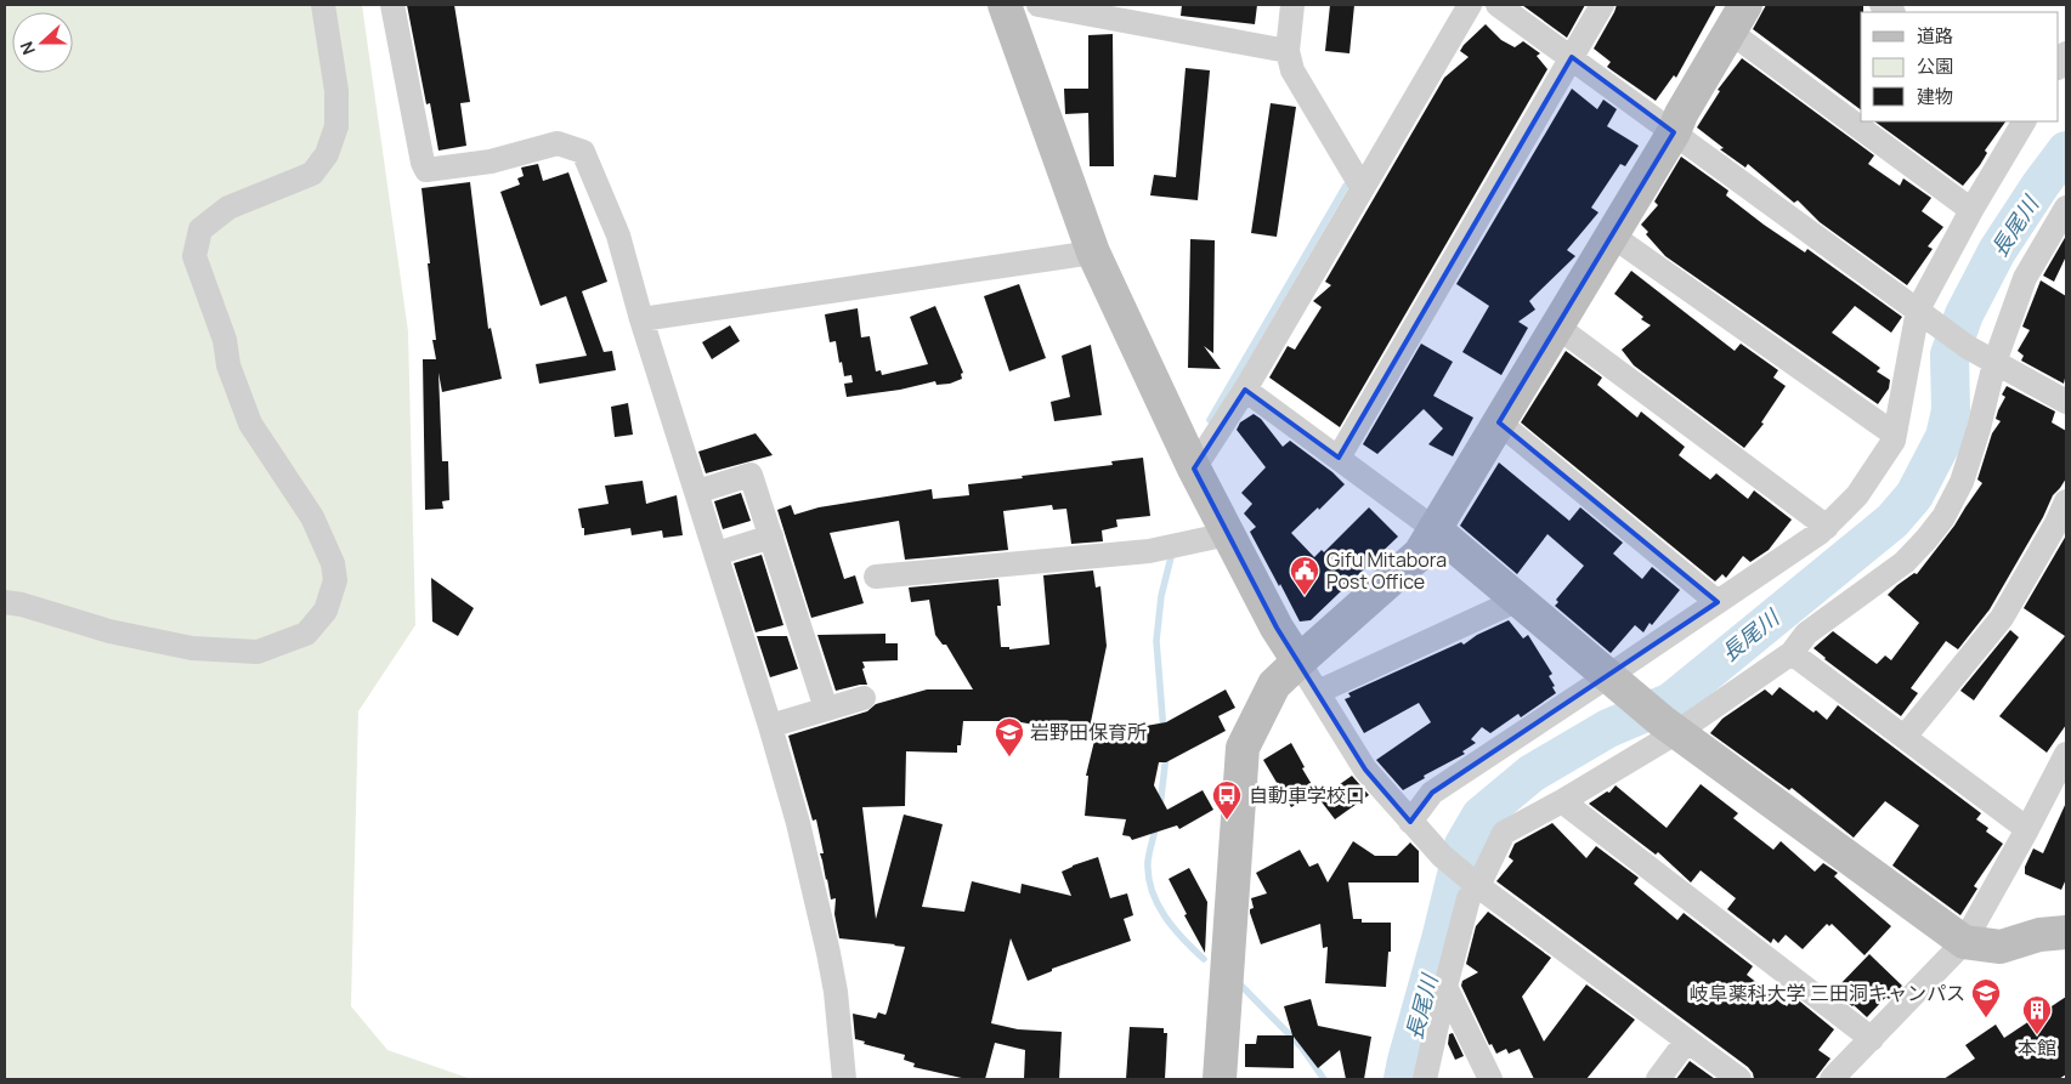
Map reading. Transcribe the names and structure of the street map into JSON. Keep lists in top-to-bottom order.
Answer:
{
  "water": ["長尾川"],
  "places": {
    "public building": ["Gifu Mitabora Post Office"],
    "school or university": ["岩野田保育所", "岐阜薬科大学 三田洞キャンパス"],
    "bus stop": ["自動車学校口"],
    "building": ["本館"]
  },
  "legend": ["道路", "公園", "建物"],
  "north": "left"
}
